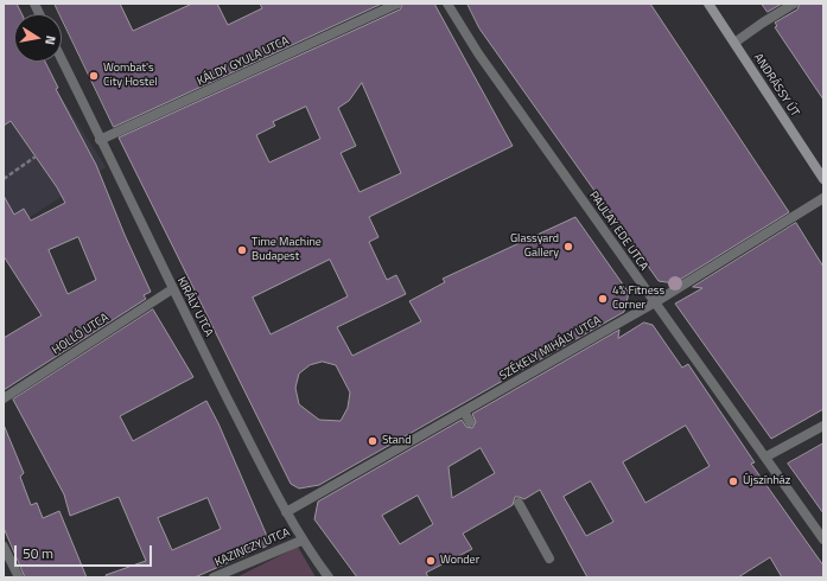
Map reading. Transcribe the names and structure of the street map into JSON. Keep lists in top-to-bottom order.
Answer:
{
  "streets": {
    "main road": ["ANDRÁSSY ÚT"],
    "street": [
      "KÁLDY GYULA UTCA",
      "PAULAY EDE UTCA",
      "KIRÁLY UTCA",
      "HOLLÓ UTCA",
      "SZÉKELY MIHÁLY UTCA",
      "KAZINCZY UTCA"
    ]
  },
  "crossings": [
    ["KÁLDY GYULA UTCA", "KIRÁLY UTCA"],
    ["PAULAY EDE UTCA", "SZÉKELY MIHÁLY UTCA"],
    ["KIRÁLY UTCA", "HOLLÓ UTCA"],
    ["KIRÁLY UTCA", "SZÉKELY MIHÁLY UTCA"],
    ["KIRÁLY UTCA", "KAZINCZY UTCA"]
  ],
  "places": [
    "Wombat's City Hostel",
    "Glassyard Gallery",
    "Time Machine Budapest",
    "4% Fitness Corner",
    "Stand",
    "Újszínház",
    "Wonder"
  ],
  "scale_bar": "50 m",
  "north": "right"
}
